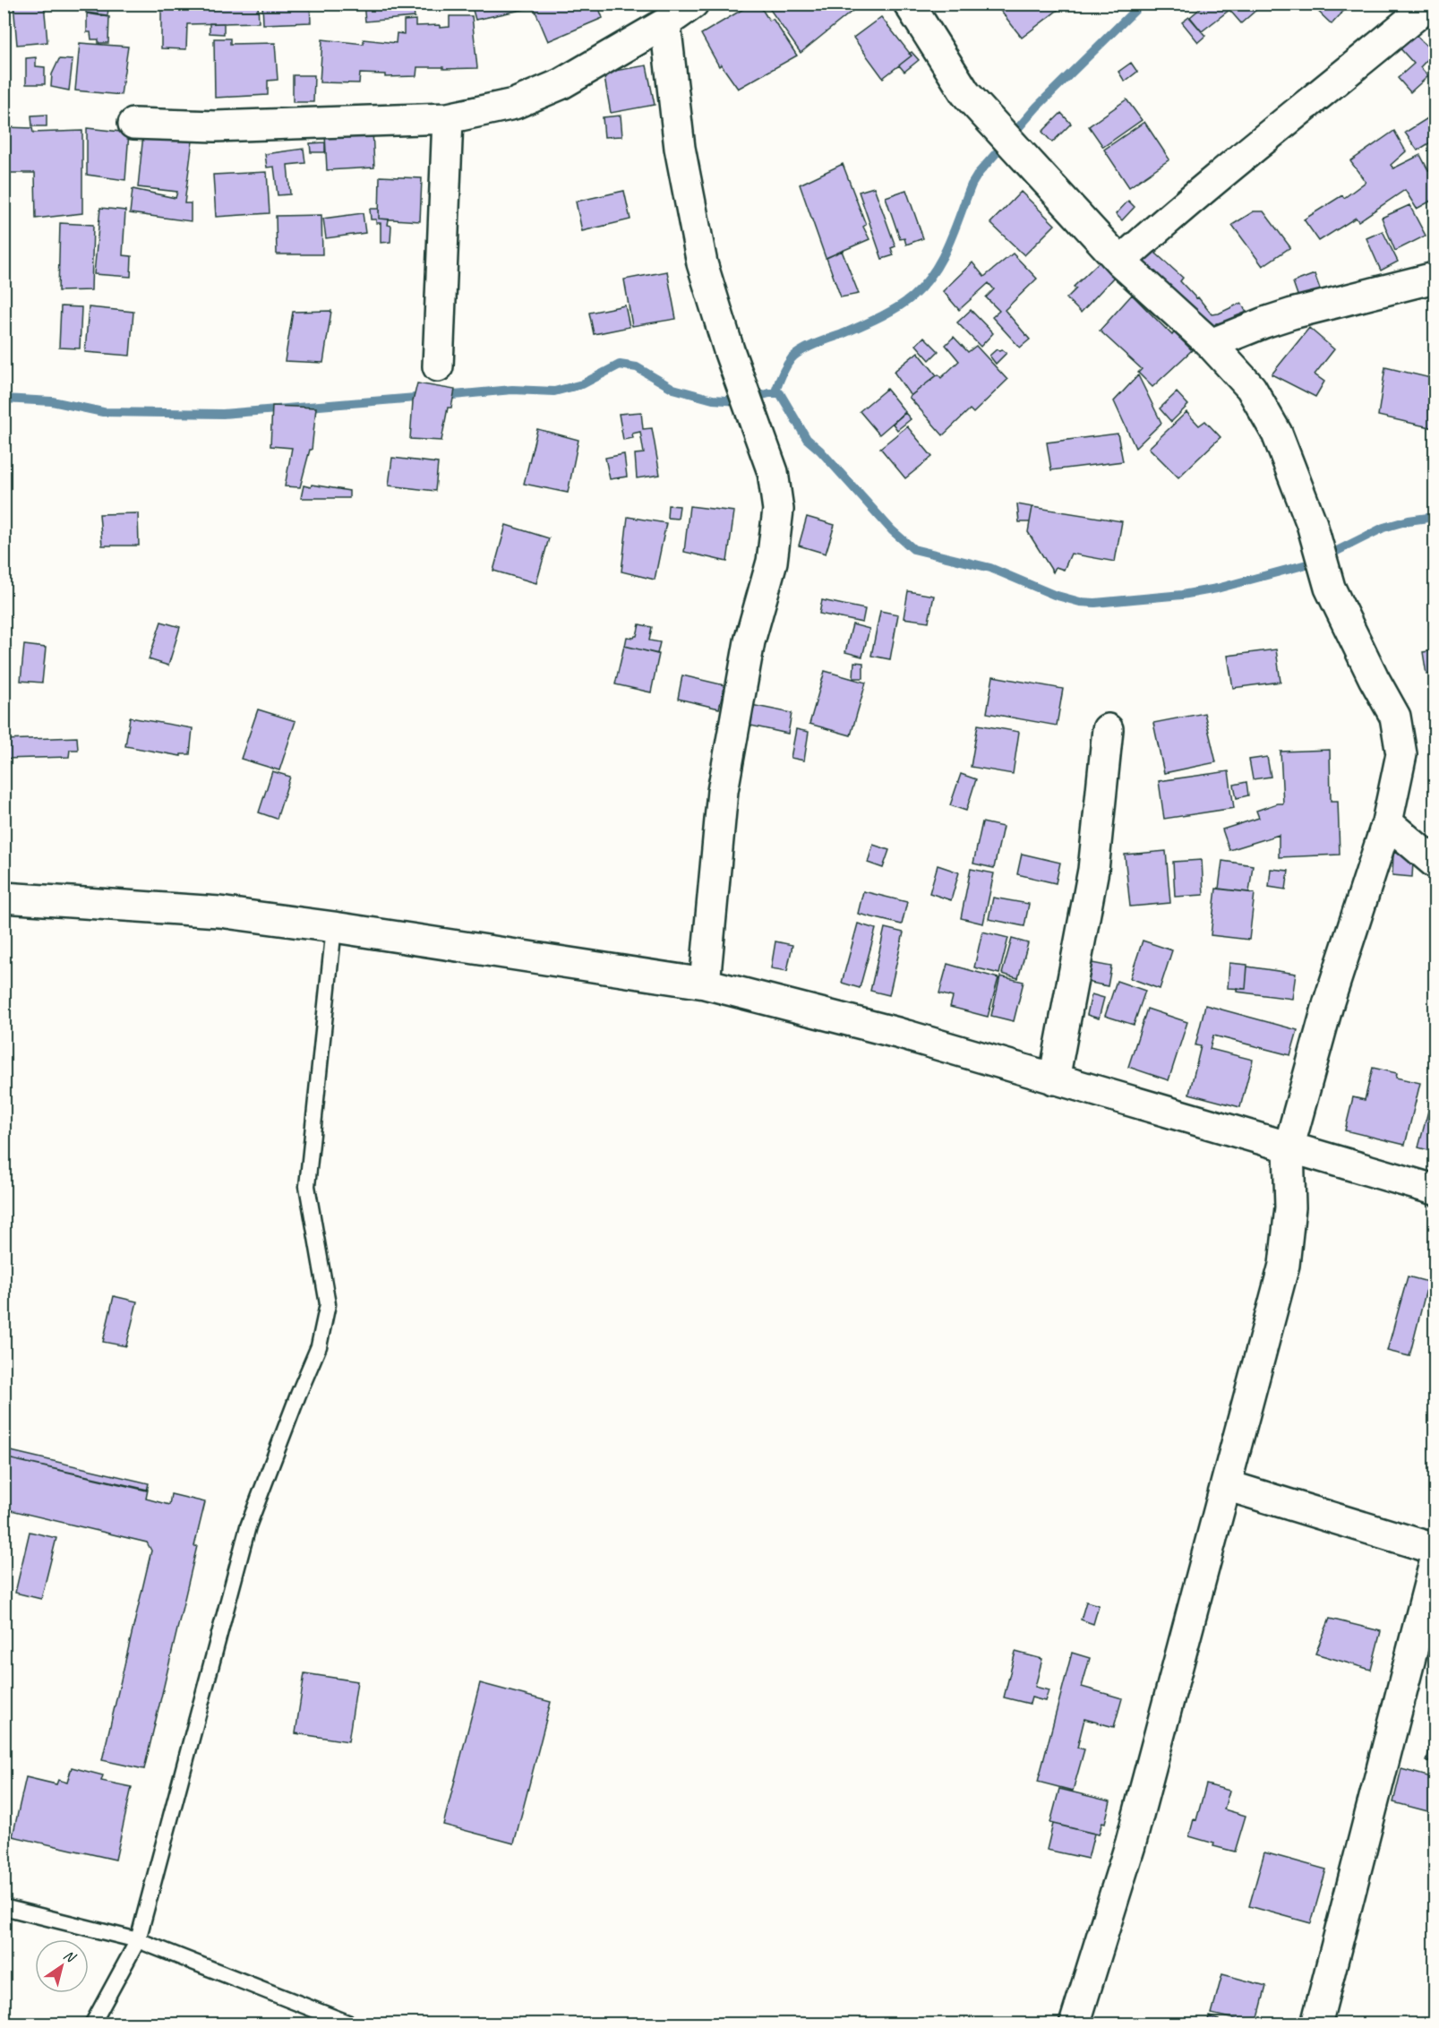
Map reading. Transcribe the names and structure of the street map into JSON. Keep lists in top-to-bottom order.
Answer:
{
  "north": "top right"
}
